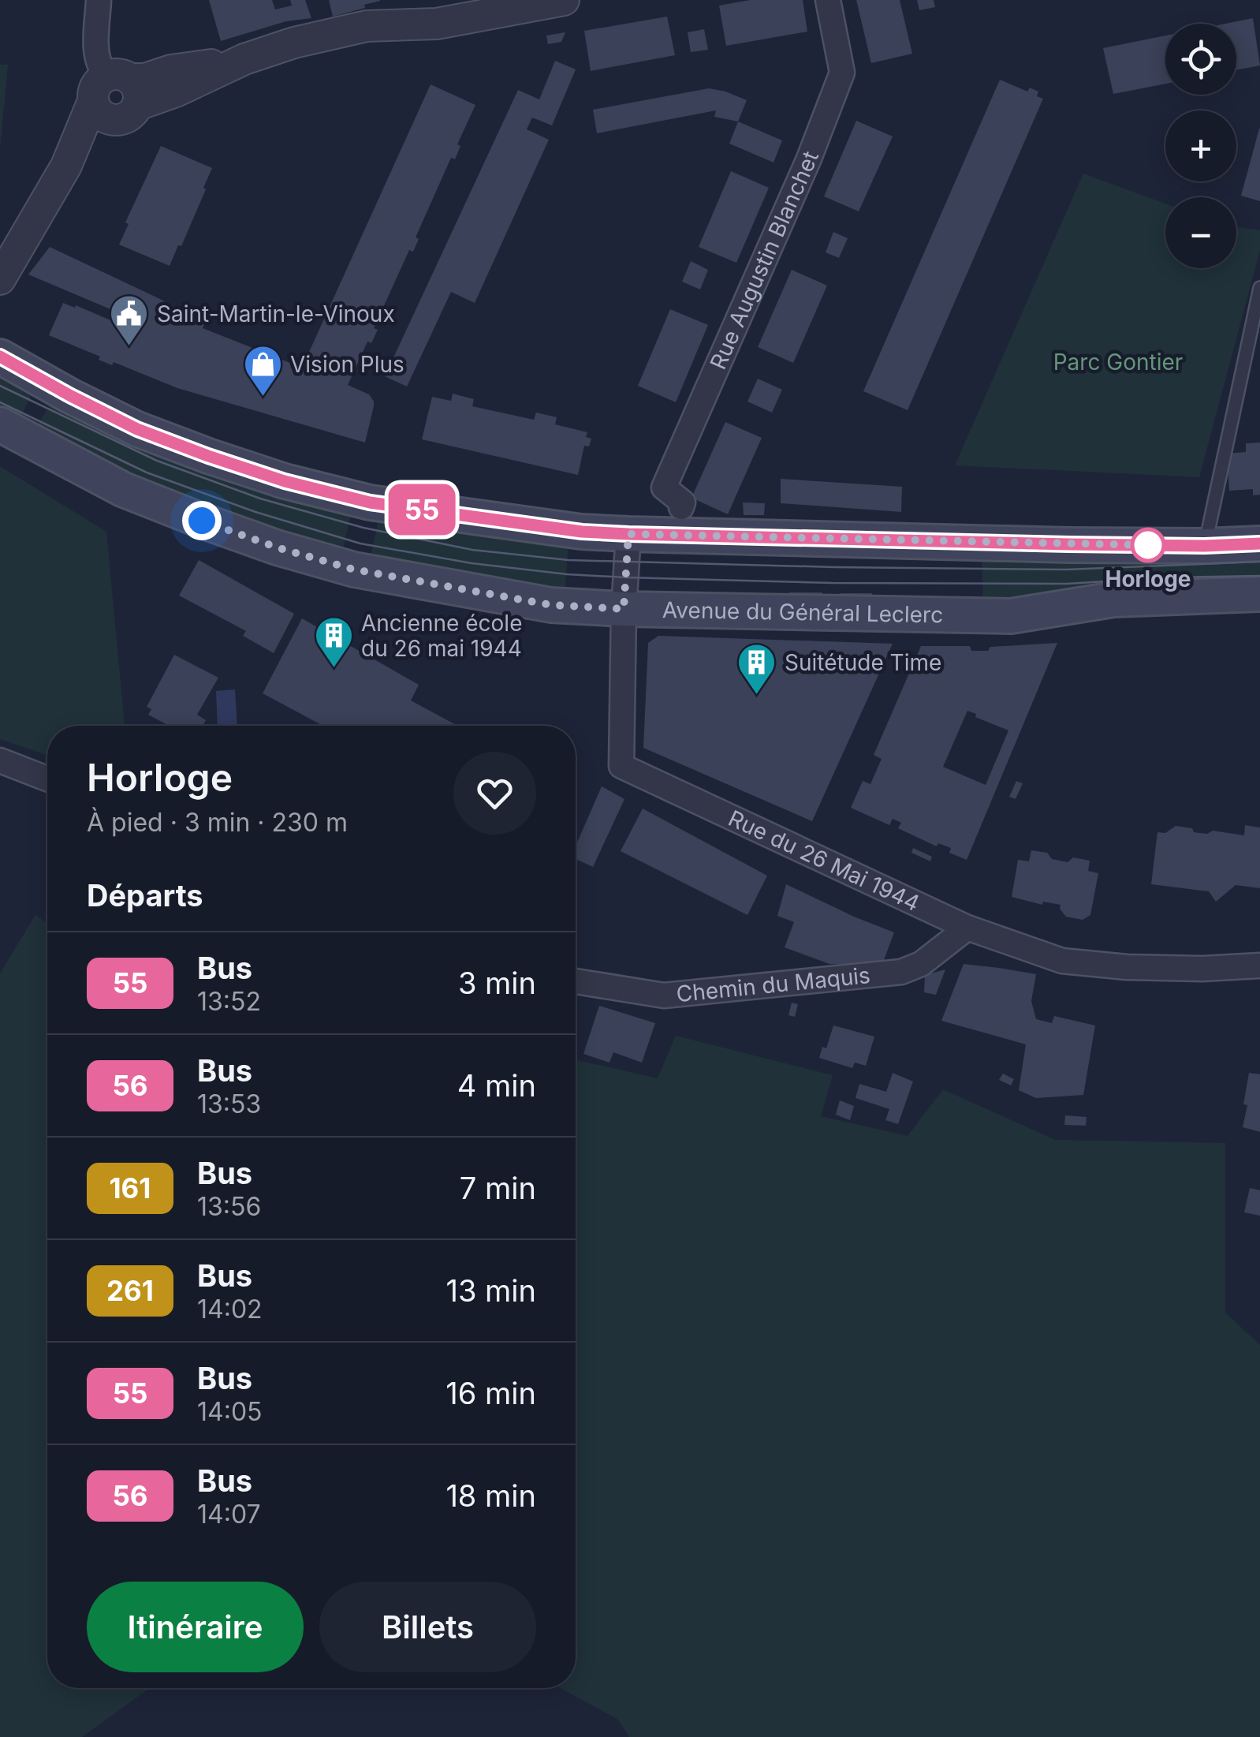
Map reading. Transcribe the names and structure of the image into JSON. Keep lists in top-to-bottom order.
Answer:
{
  "streets": {
    "main road": ["Avenue du Général Leclerc"],
    "street": ["Rue Augustin Blanchet", "Rue du 26 Mai 1944", "Chemin du Maquis"]
  },
  "crossings": [
    ["Avenue du Général Leclerc", "Rue du 26 Mai 1944"],
    ["Rue du 26 Mai 1944", "Chemin du Maquis"]
  ],
  "parks": ["Parc Gontier"],
  "places": {
    "public building": ["Saint-Martin-le-Vinoux"],
    "shop": ["Vision Plus"],
    "other": ["Horloge"],
    "building": ["Ancienne école du 26 mai 1944", "Suitétude Time"]
  },
  "lines": ["bus line 55"],
  "page": {
    "on_map": "55",
    "map_buttons": ["+", "−"],
    "heading": [
      ["Horloge", "À pied · 3 min · 230 m"],
      "Départs"
    ],
    "list": [
      {
        "mark": "55",
        "name": "Bus",
        "note": "13:52",
        "value": "3 min"
      },
      {
        "mark": "56",
        "name": "Bus",
        "note": "13:53",
        "value": "4 min"
      },
      {
        "mark": "161",
        "name": "Bus",
        "note": "13:56",
        "value": "7 min"
      },
      {
        "mark": "261",
        "name": "Bus",
        "note": "14:02",
        "value": "13 min"
      },
      {
        "mark": "55",
        "name": "Bus",
        "note": "14:05",
        "value": "16 min"
      },
      {
        "mark": "56",
        "name": "Bus",
        "note": "14:07",
        "value": "18 min"
      }
    ],
    "buttons": ["Itinéraire", "Billets"]
  }
}
